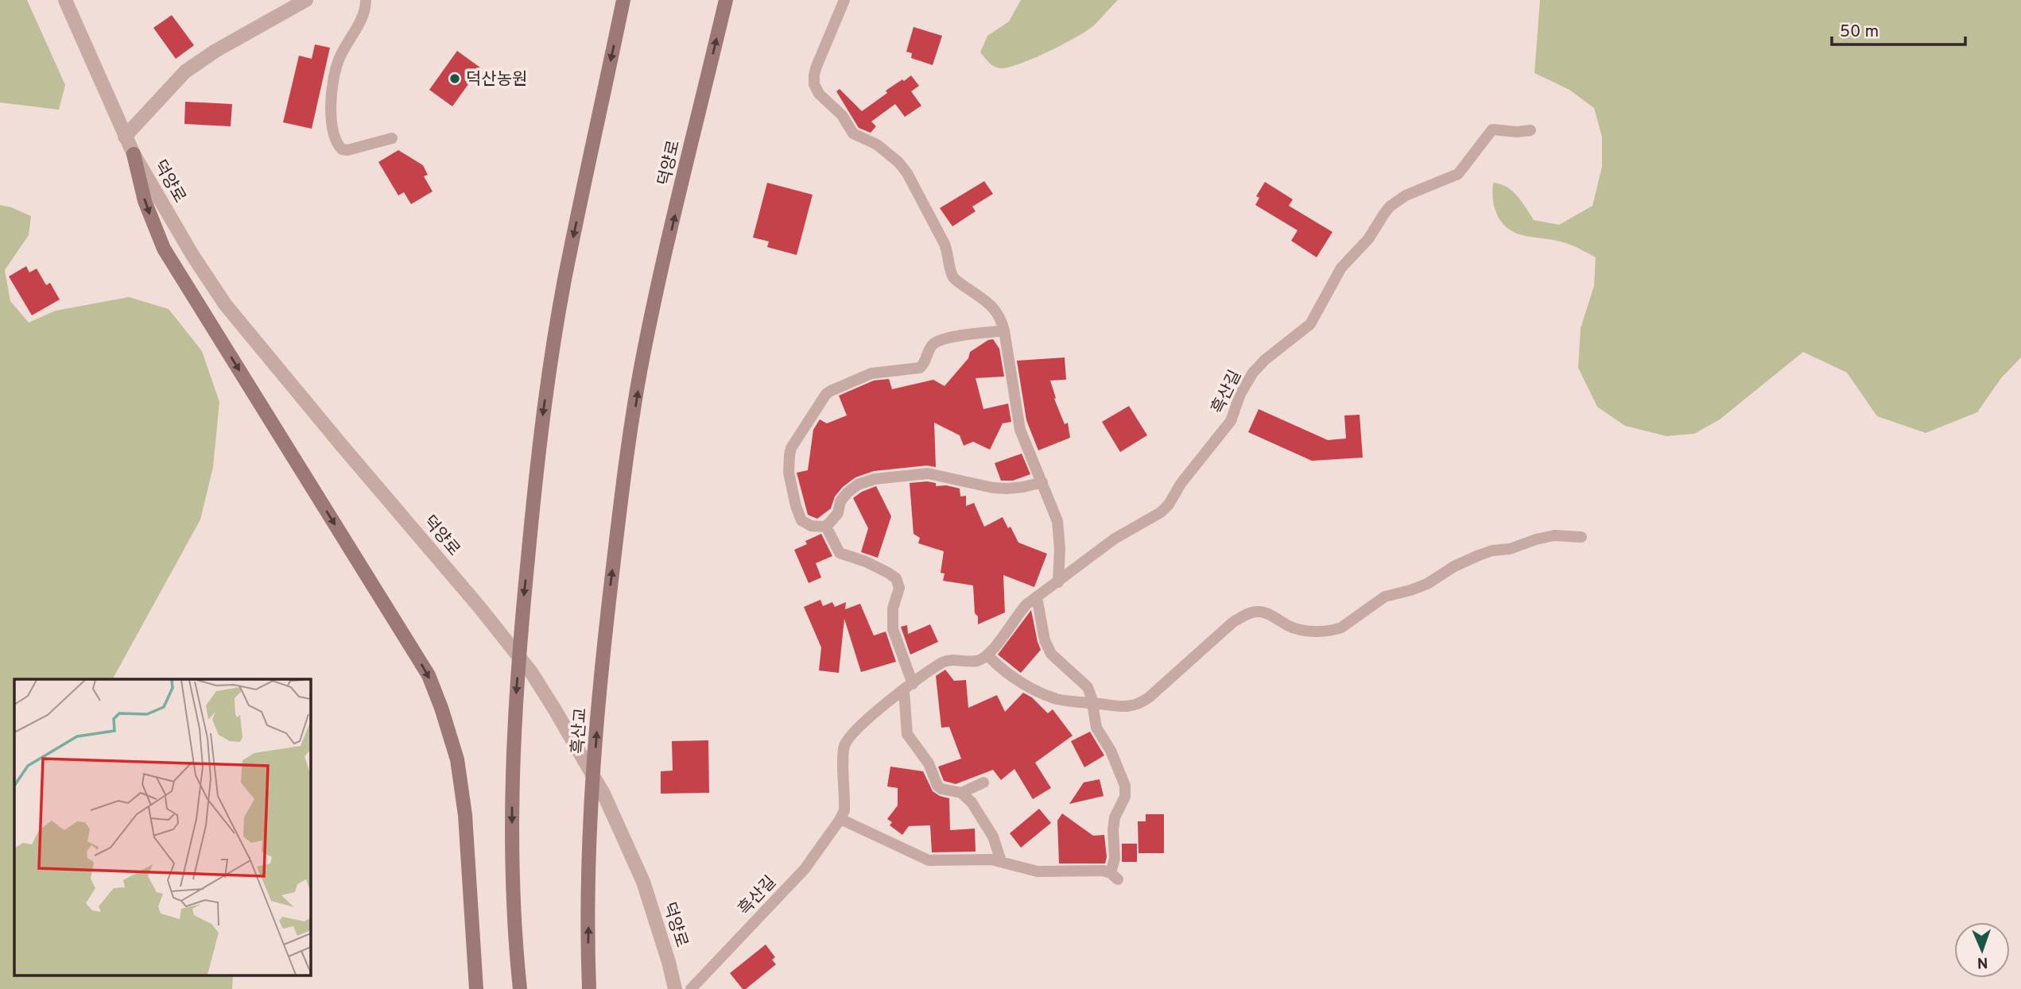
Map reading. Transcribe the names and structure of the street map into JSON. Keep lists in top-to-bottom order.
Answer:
{
  "streets": {
    "main road": ["덕양로", "흑산교"],
    "lane": ["흑산길"]
  },
  "crossings": [
    ["덕양로", "흑산교"]
  ],
  "one_way": ["덕양로"],
  "places": ["덕산농원"],
  "scale_bar": "50 m",
  "north": "bottom"
}
